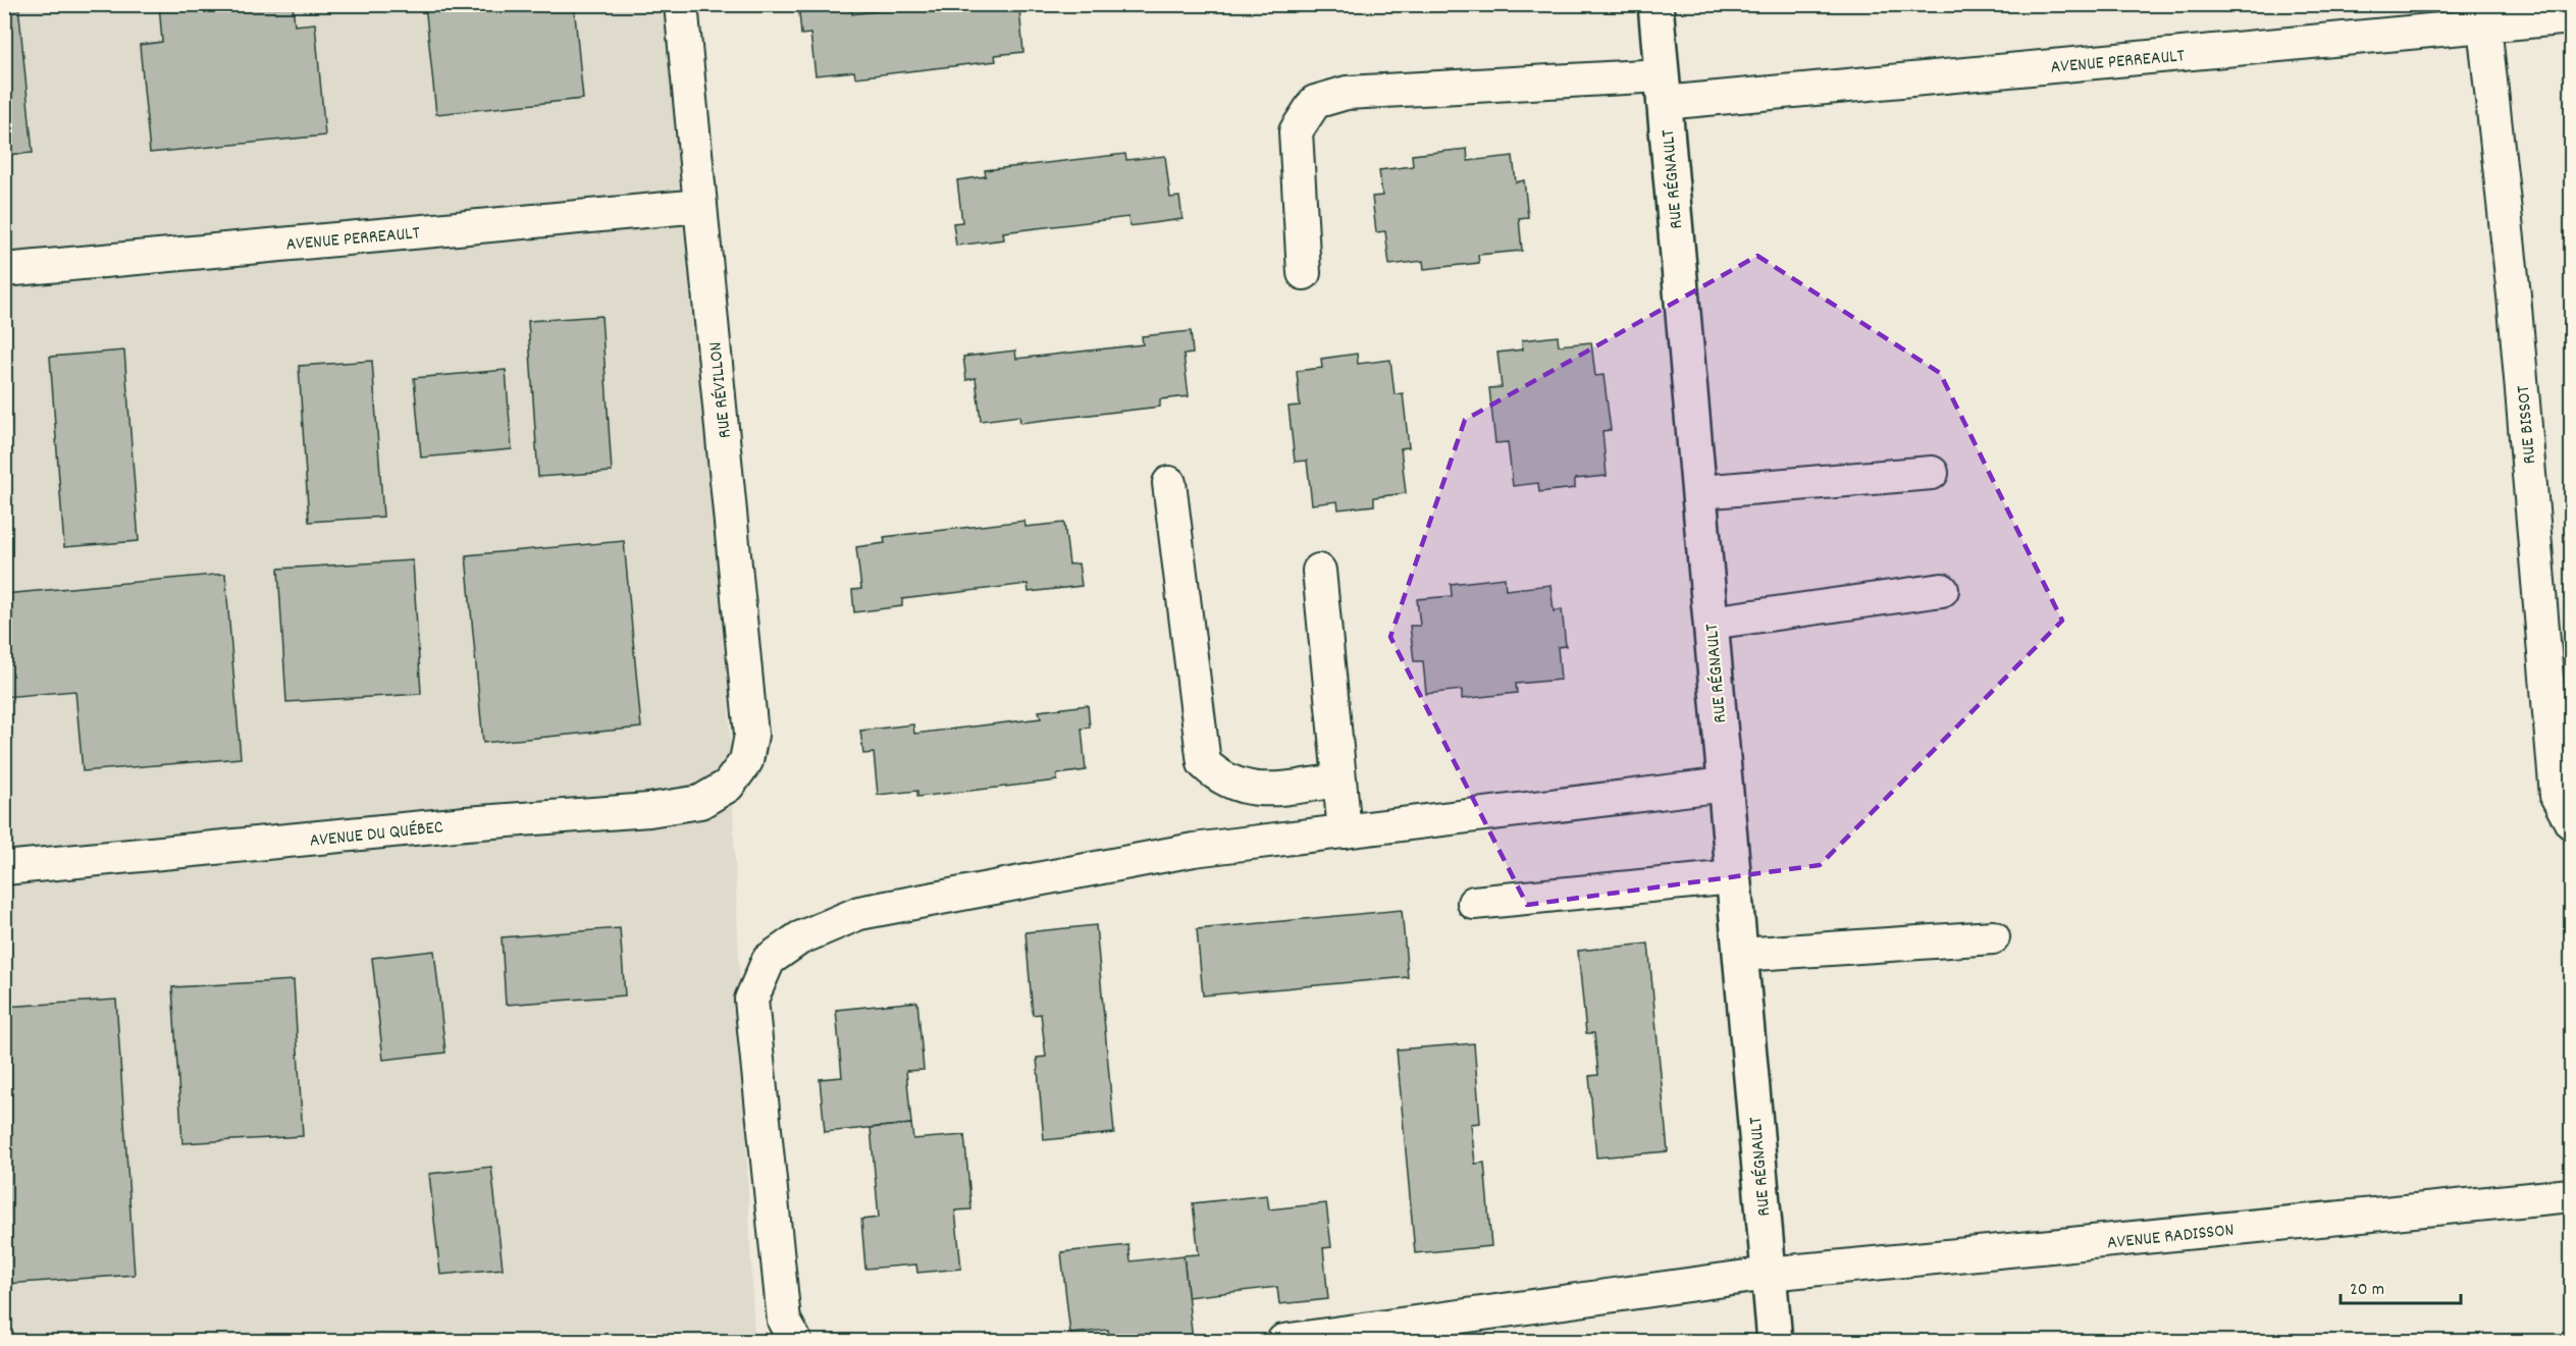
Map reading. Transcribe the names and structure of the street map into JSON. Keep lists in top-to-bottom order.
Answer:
{
  "streets": {
    "street": [
      "AVENUE PERREAULT",
      "RUE RÉGNAULT",
      "RUE RÉVILLON",
      "RUE BISSOT",
      "AVENUE DU QUÉBEC",
      "AVENUE RADISSON"
    ]
  },
  "crossings": [
    ["AVENUE PERREAULT", "RUE RÉGNAULT"],
    ["AVENUE PERREAULT", "RUE RÉVILLON"],
    ["AVENUE PERREAULT", "RUE BISSOT"],
    ["RUE RÉGNAULT", "AVENUE RADISSON"],
    ["RUE RÉVILLON", "AVENUE DU QUÉBEC"]
  ],
  "scale_bar": "20 m"
}
